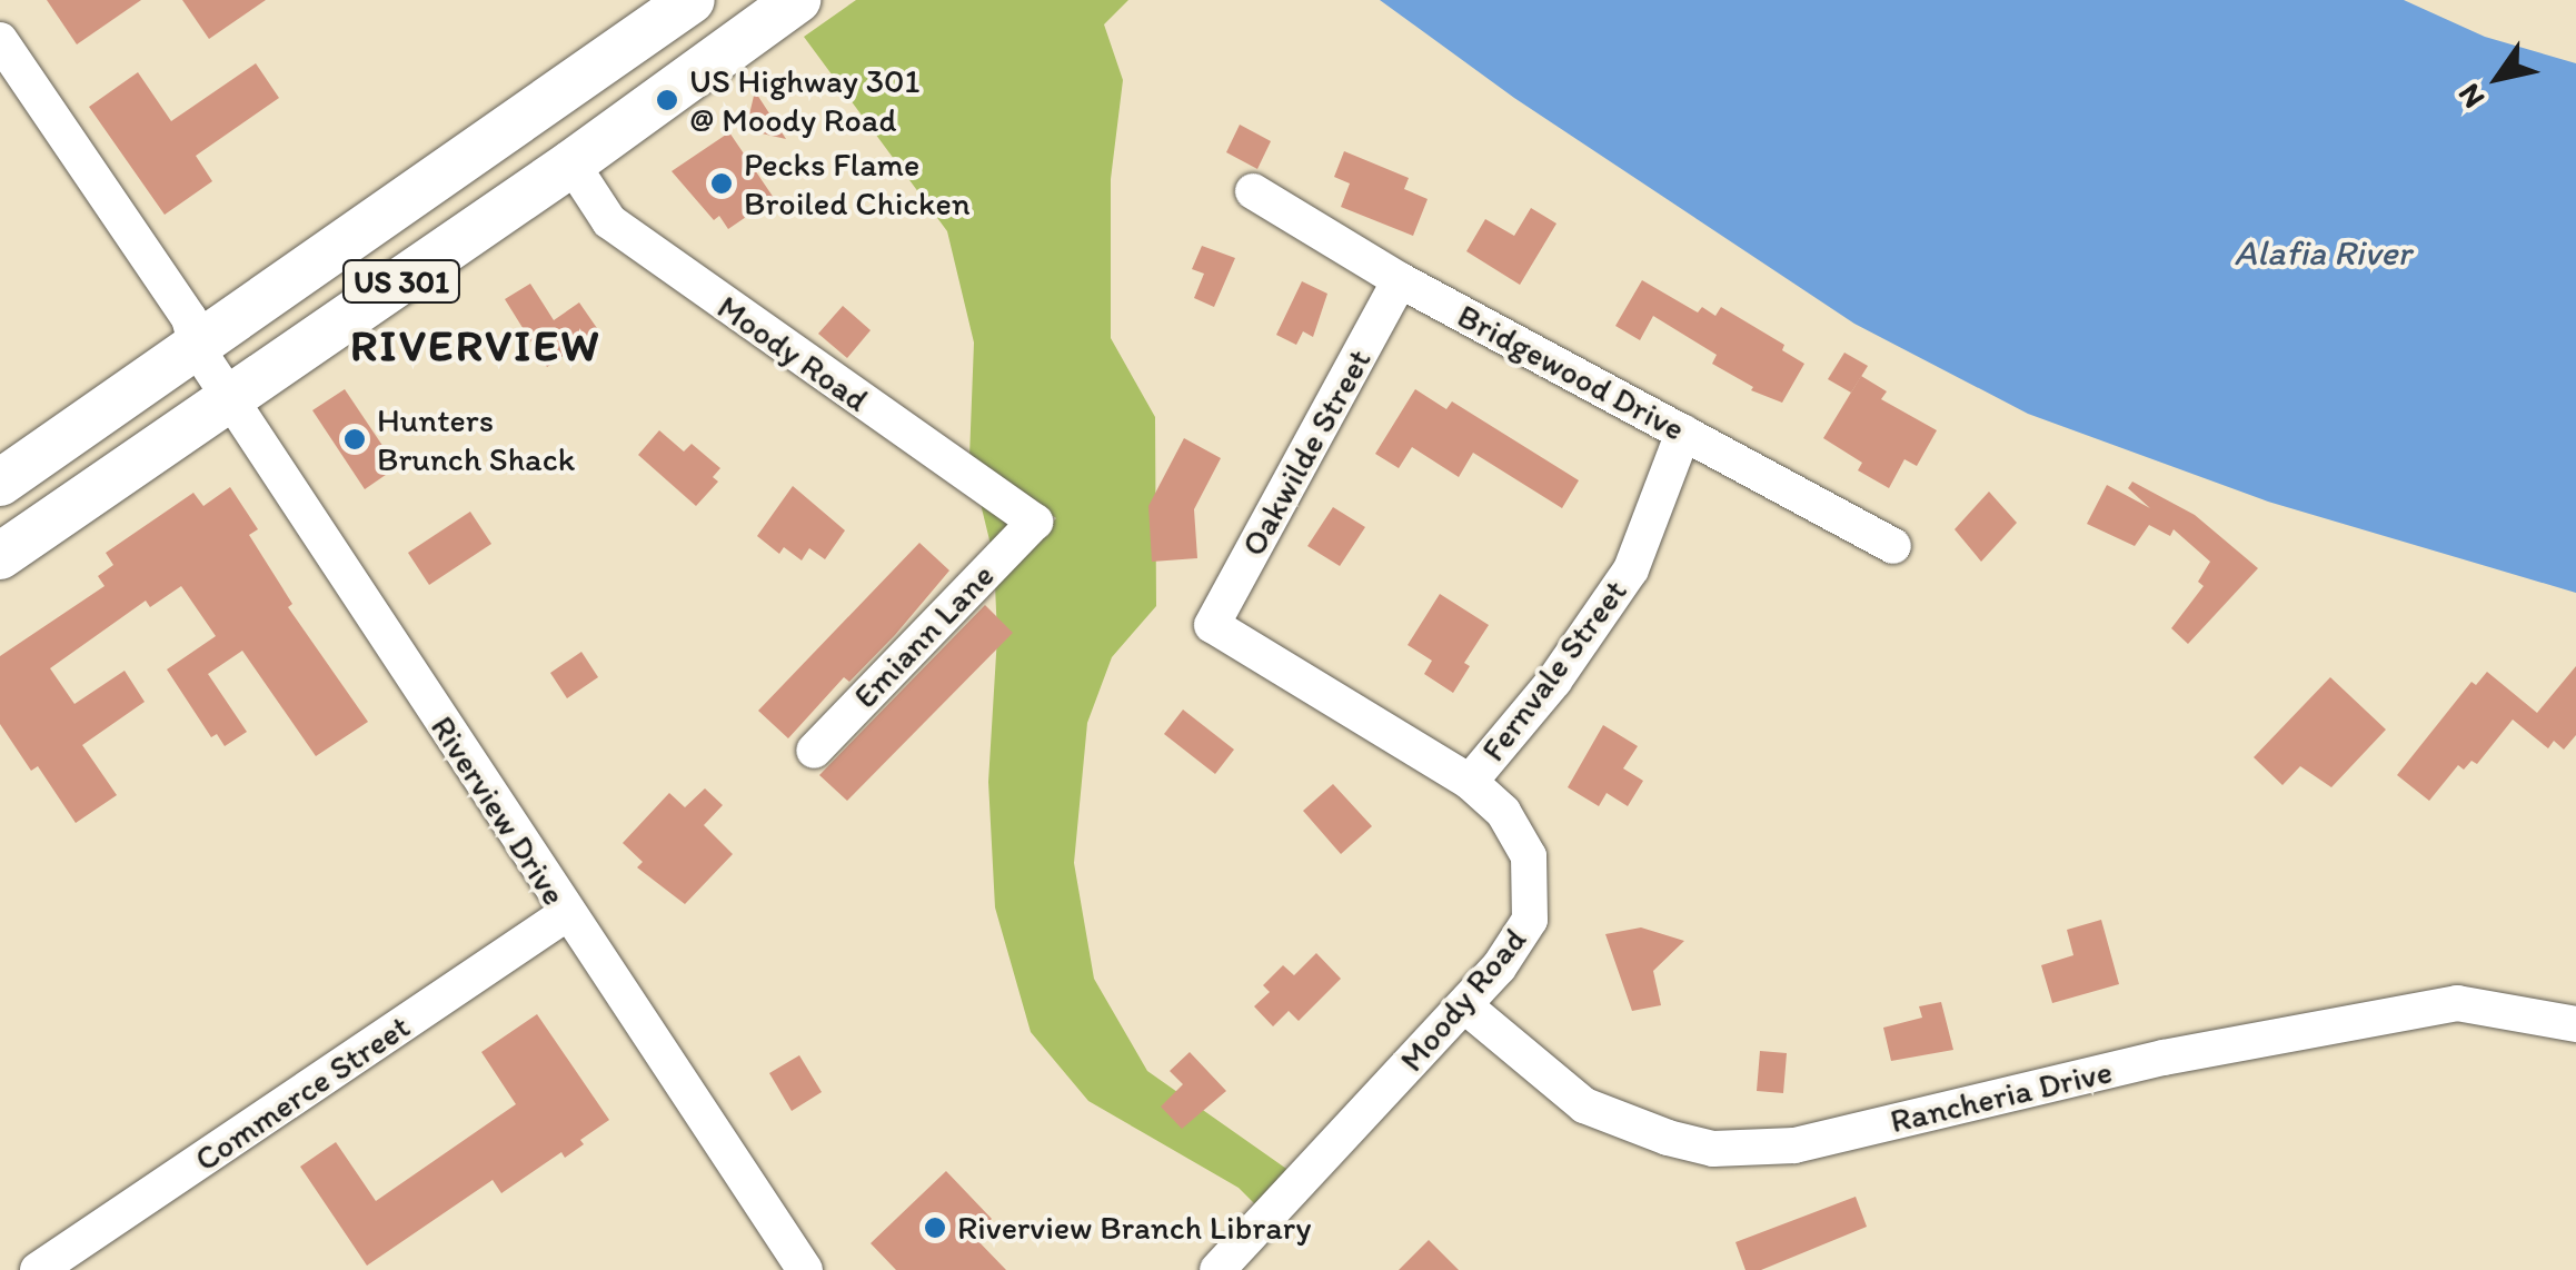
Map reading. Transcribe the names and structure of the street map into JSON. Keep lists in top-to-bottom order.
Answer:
{
  "streets": {
    "main road": ["US 301"],
    "street": [
      "Moody Road",
      "Bridgewood Drive",
      "Oakwilde Street",
      "Emiann Lane",
      "Fernvale Street",
      "Riverview Drive",
      "Commerce Street",
      "Rancheria Drive"
    ]
  },
  "crossings": [
    ["US 301", "Moody Road"],
    ["US 301", "Riverview Drive"],
    ["Moody Road", "Oakwilde Street"],
    ["Moody Road", "Emiann Lane"],
    ["Moody Road", "Fernvale Street"],
    ["Moody Road", "Rancheria Drive"],
    ["Bridgewood Drive", "Oakwilde Street"],
    ["Bridgewood Drive", "Fernvale Street"],
    ["Riverview Drive", "Commerce Street"]
  ],
  "districts": ["RIVERVIEW"],
  "water": ["Alafia River"],
  "places": [
    "US Highway 301 @ Moody Road",
    "Pecks Flame Broiled Chicken",
    "Hunters Brunch Shack",
    "Riverview Branch Library"
  ],
  "north": "bottom left"
}
